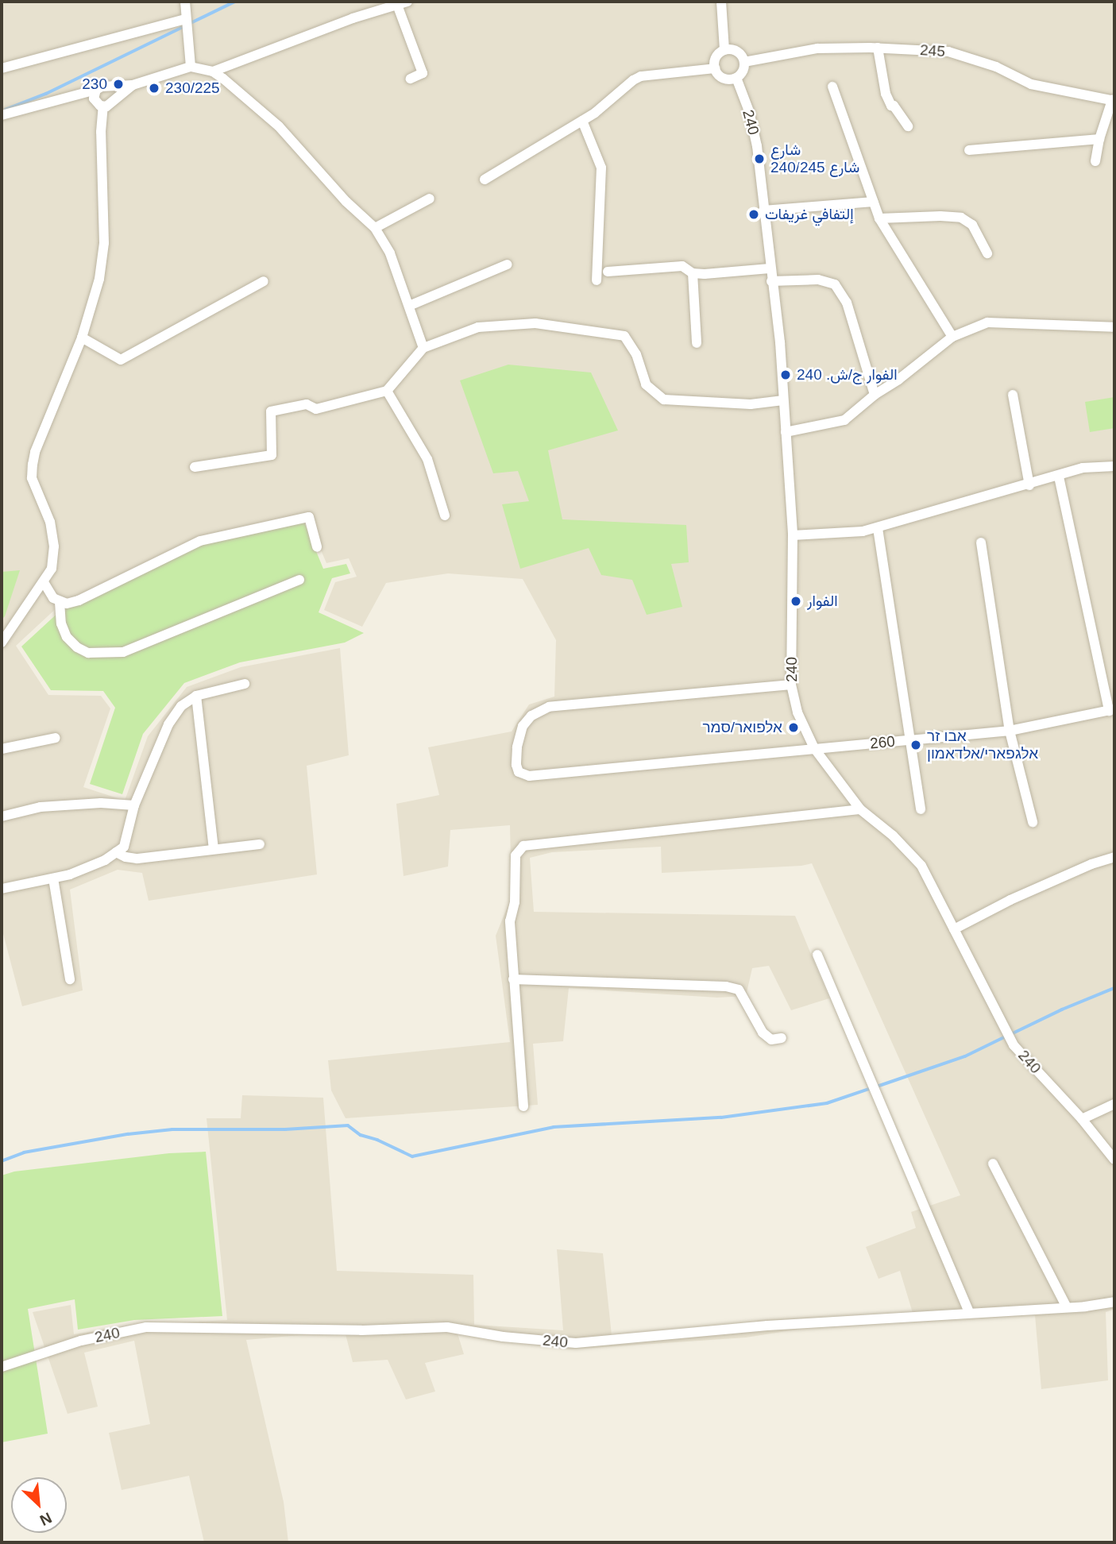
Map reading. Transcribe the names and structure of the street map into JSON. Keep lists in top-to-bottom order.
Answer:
{
  "streets": {
    "street": ["245", "240", "260"]
  },
  "crossings": [
    ["245", "240"],
    ["240", "260"]
  ],
  "places": [
    "230",
    "230/225",
    "شارع 240/شارع 245",
    "إلتفافي غريفات",
    "الفوار ج/ش. 240",
    "الفوار",
    "אלפואר/סמר",
    "אבו זר אלגפארי/אלדאמון"
  ],
  "north": "bottom right"
}
